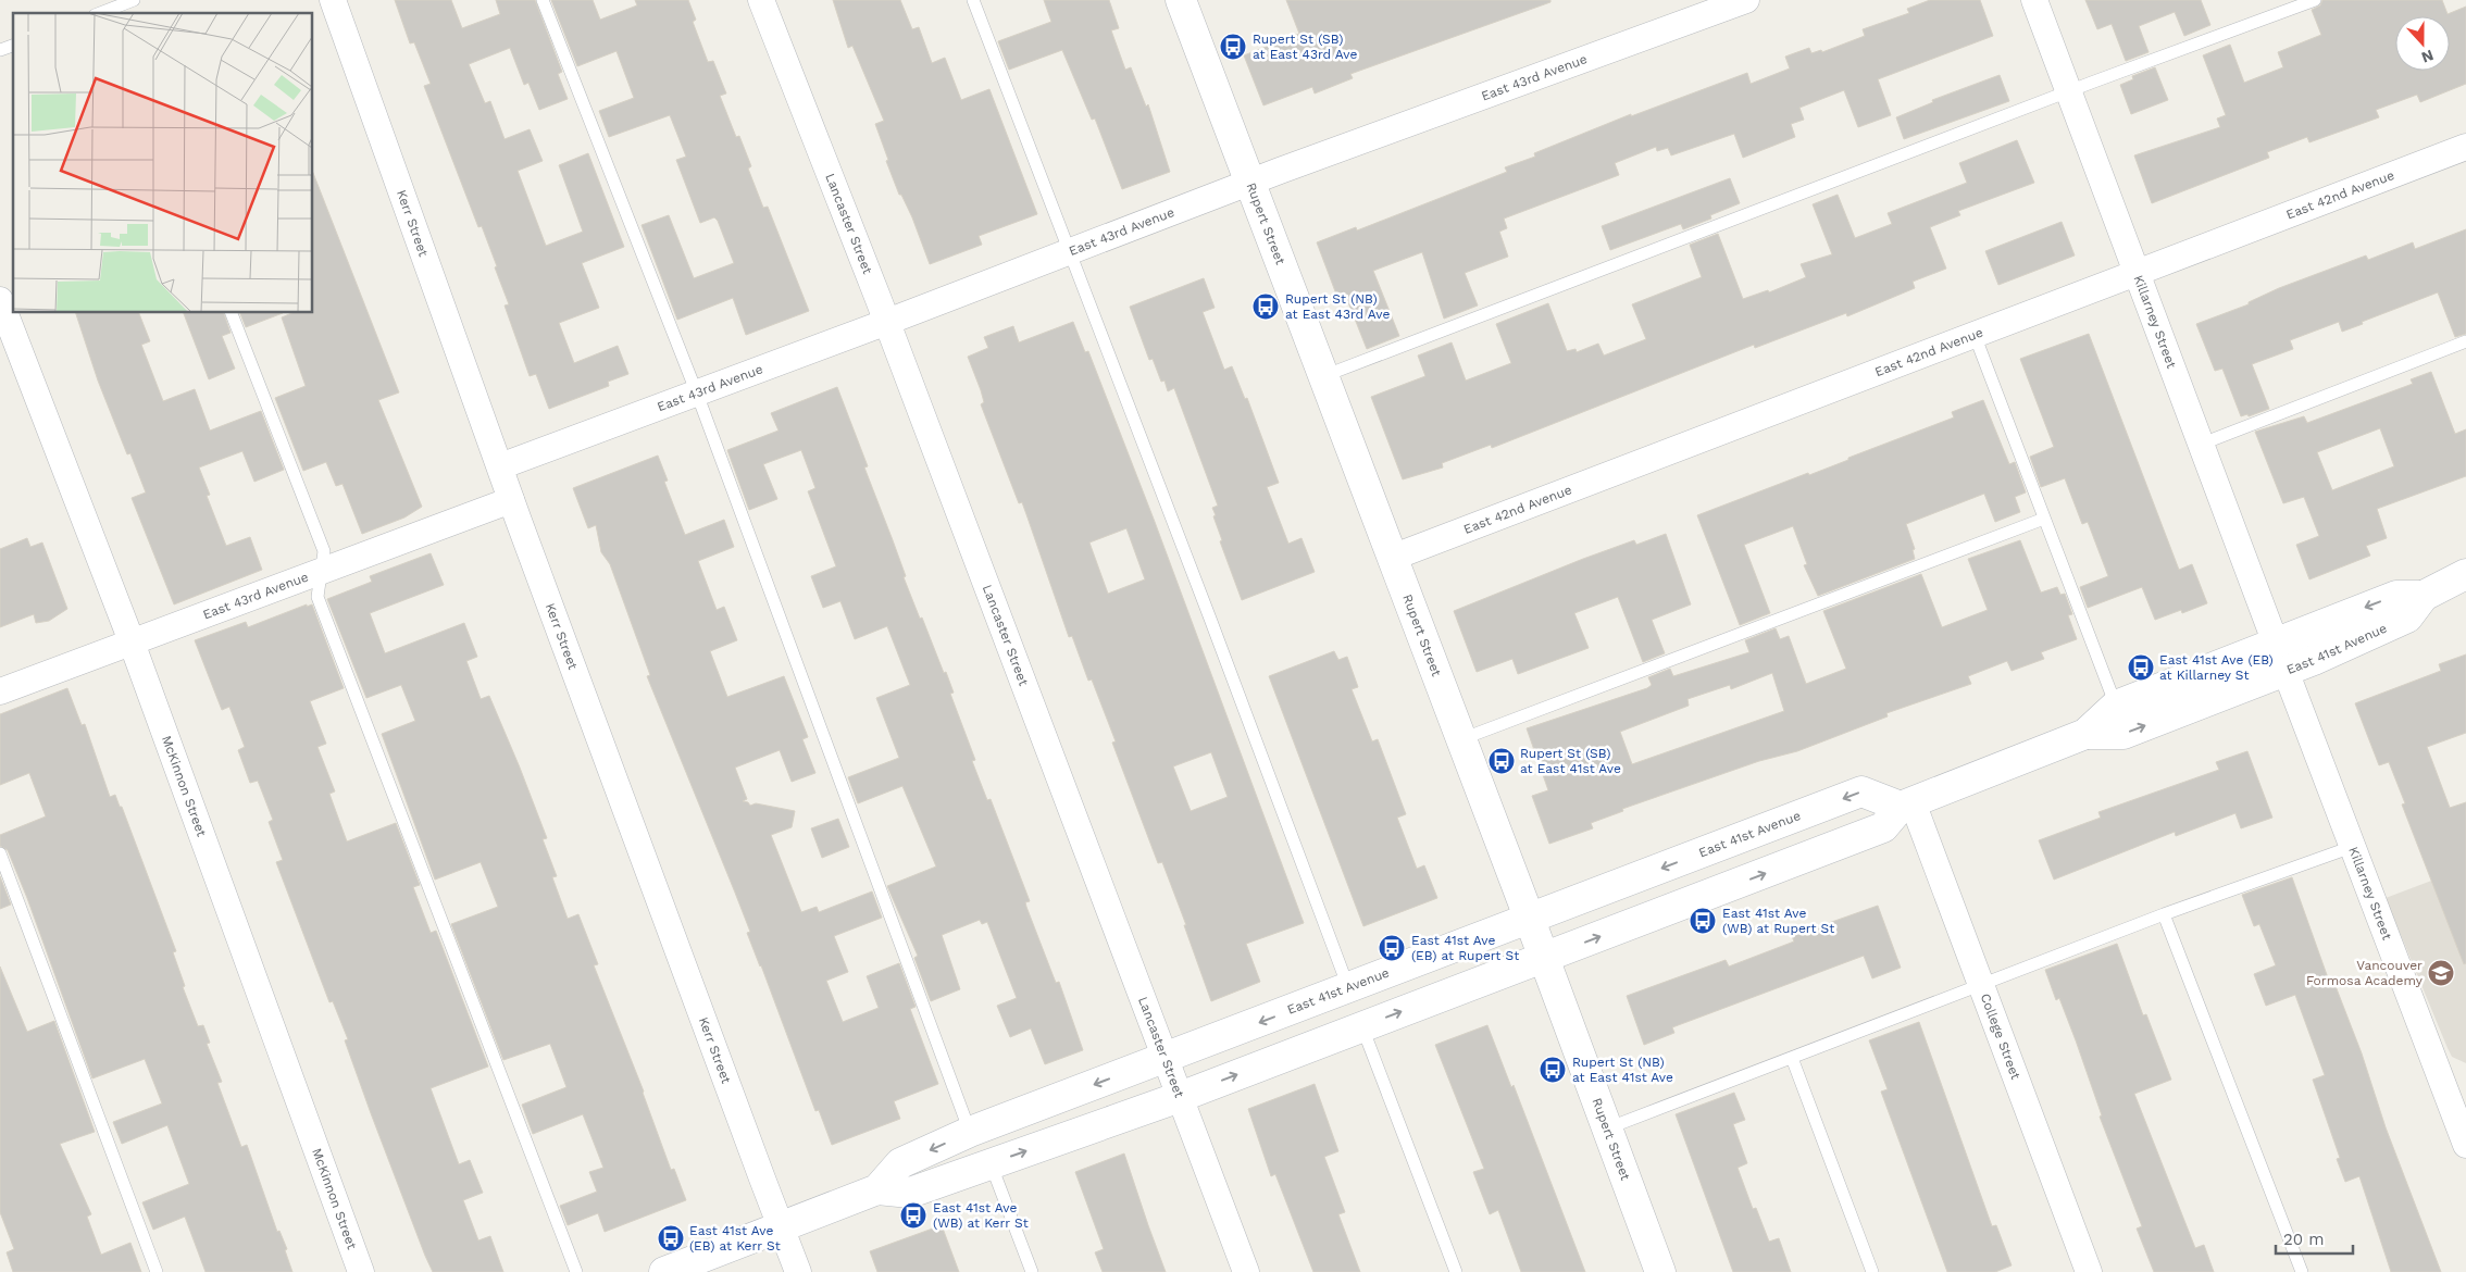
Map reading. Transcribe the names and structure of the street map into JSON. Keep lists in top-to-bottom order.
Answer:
{
  "streets": {
    "main road": ["Rupert Street", "East 41st Avenue"],
    "street": [
      "East 43rd Avenue",
      "East 42nd Avenue",
      "Kerr Street",
      "Lancaster Street",
      "Killarney Street",
      "McKinnon Street",
      "College Street"
    ]
  },
  "crossings": [
    ["East 43rd Avenue", "Kerr Street"],
    ["East 43rd Avenue", "Lancaster Street"],
    ["East 43rd Avenue", "Rupert Street"],
    ["East 43rd Avenue", "McKinnon Street"],
    ["East 42nd Avenue", "Rupert Street"],
    ["East 42nd Avenue", "Killarney Street"],
    ["Kerr Street", "East 41st Avenue"],
    ["Lancaster Street", "East 41st Avenue"],
    ["Rupert Street", "East 41st Avenue"],
    ["Killarney Street", "East 41st Avenue"],
    ["East 41st Avenue", "College Street"]
  ],
  "places": {
    "bus stop": [
      "Rupert St (SB) at East 43rd Ave",
      "Rupert St (NB) at East 43rd Ave",
      "East 41st Ave (EB) at Killarney St",
      "Rupert St (SB) at East 41st Ave",
      "East 41st Ave (WB) at Rupert St",
      "East 41st Ave (EB) at Rupert St",
      "Rupert St (NB) at East 41st Ave",
      "East 41st Ave (WB) at Kerr St",
      "East 41st Ave (EB) at Kerr St"
    ],
    "school or university": ["Vancouver Formosa Academy"]
  },
  "scale_bar": "20 m",
  "north": "bottom"
}
